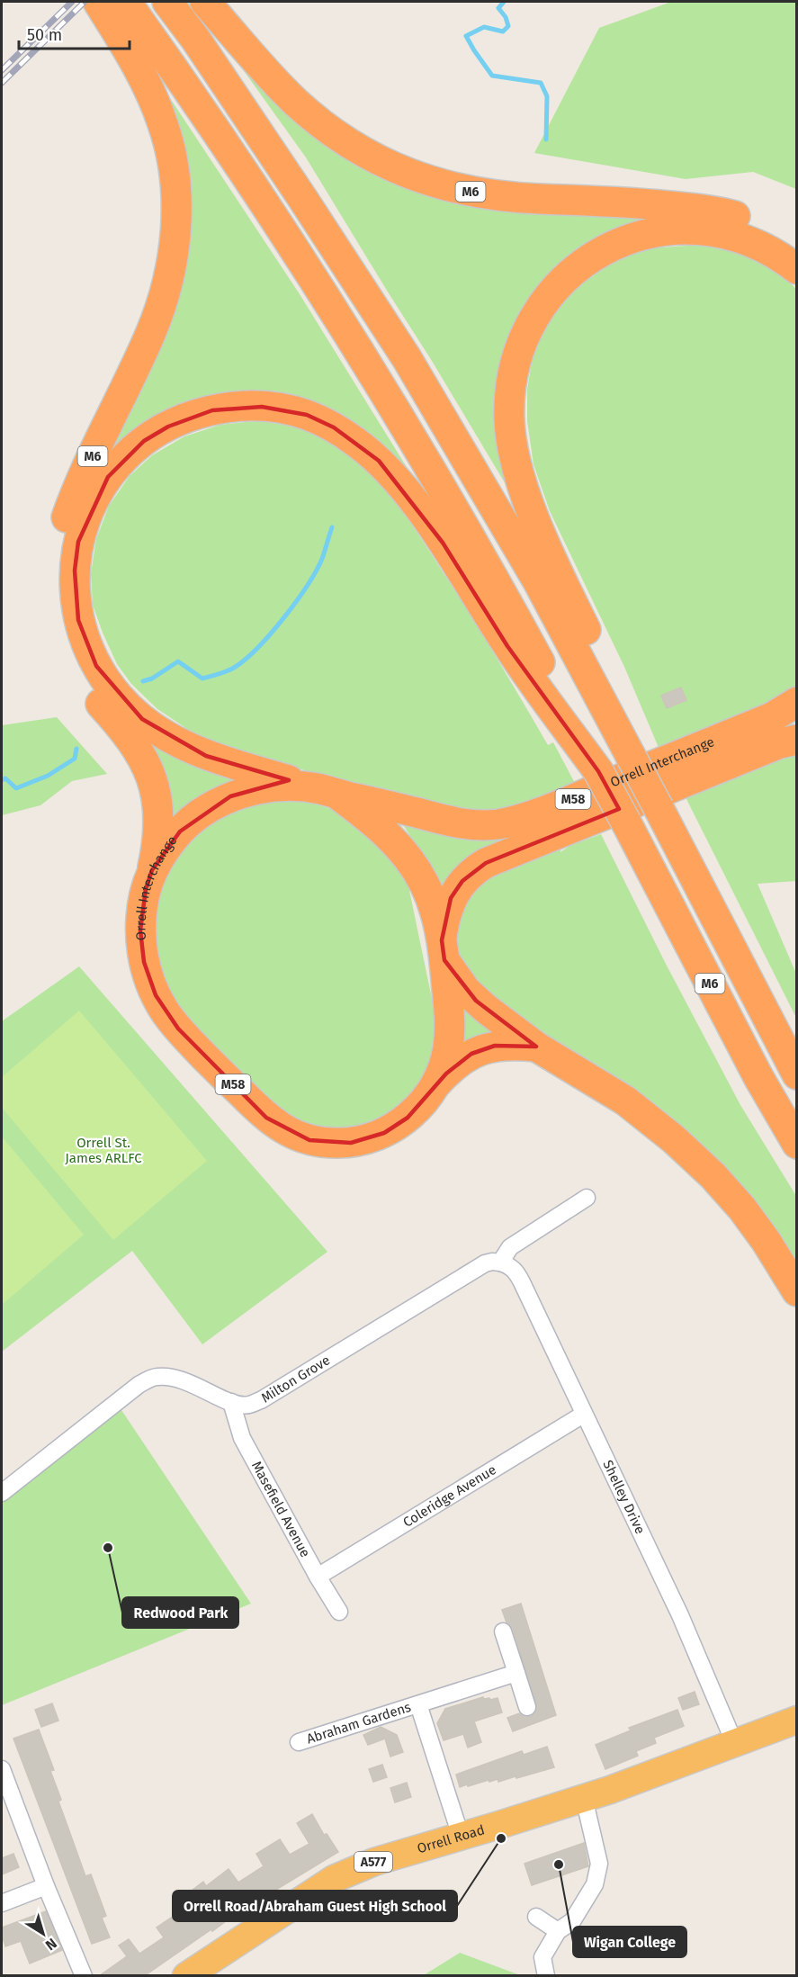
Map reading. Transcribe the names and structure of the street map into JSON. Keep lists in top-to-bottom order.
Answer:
{
  "streets": {
    "highway": [
      "M6",
      "Orrell Interchange",
      "M58",
      "Orrell Road",
      "A577"
    ],
    "street": [
      "Milton Grove",
      "Coleridge Avenue",
      "Shelley Drive",
      "Masefield Avenue",
      "Abraham Gardens"
    ]
  },
  "crossings": [
    ["M6", "Orrell Interchange"],
    ["Orrell Interchange", "M58"],
    ["Milton Grove", "Shelley Drive"],
    ["Milton Grove", "Masefield Avenue"],
    ["Coleridge Avenue", "Shelley Drive"],
    ["Coleridge Avenue", "Masefield Avenue"],
    ["Shelley Drive", "Orrell Road"],
    ["Abraham Gardens", "Orrell Road"]
  ],
  "parks": ["Orrell St. James ARLFC"],
  "places": ["Redwood Park", "Orrell Road/Abraham Guest High School", "Wigan College"],
  "scale_bar": "50 m",
  "north": "bottom right"
}
